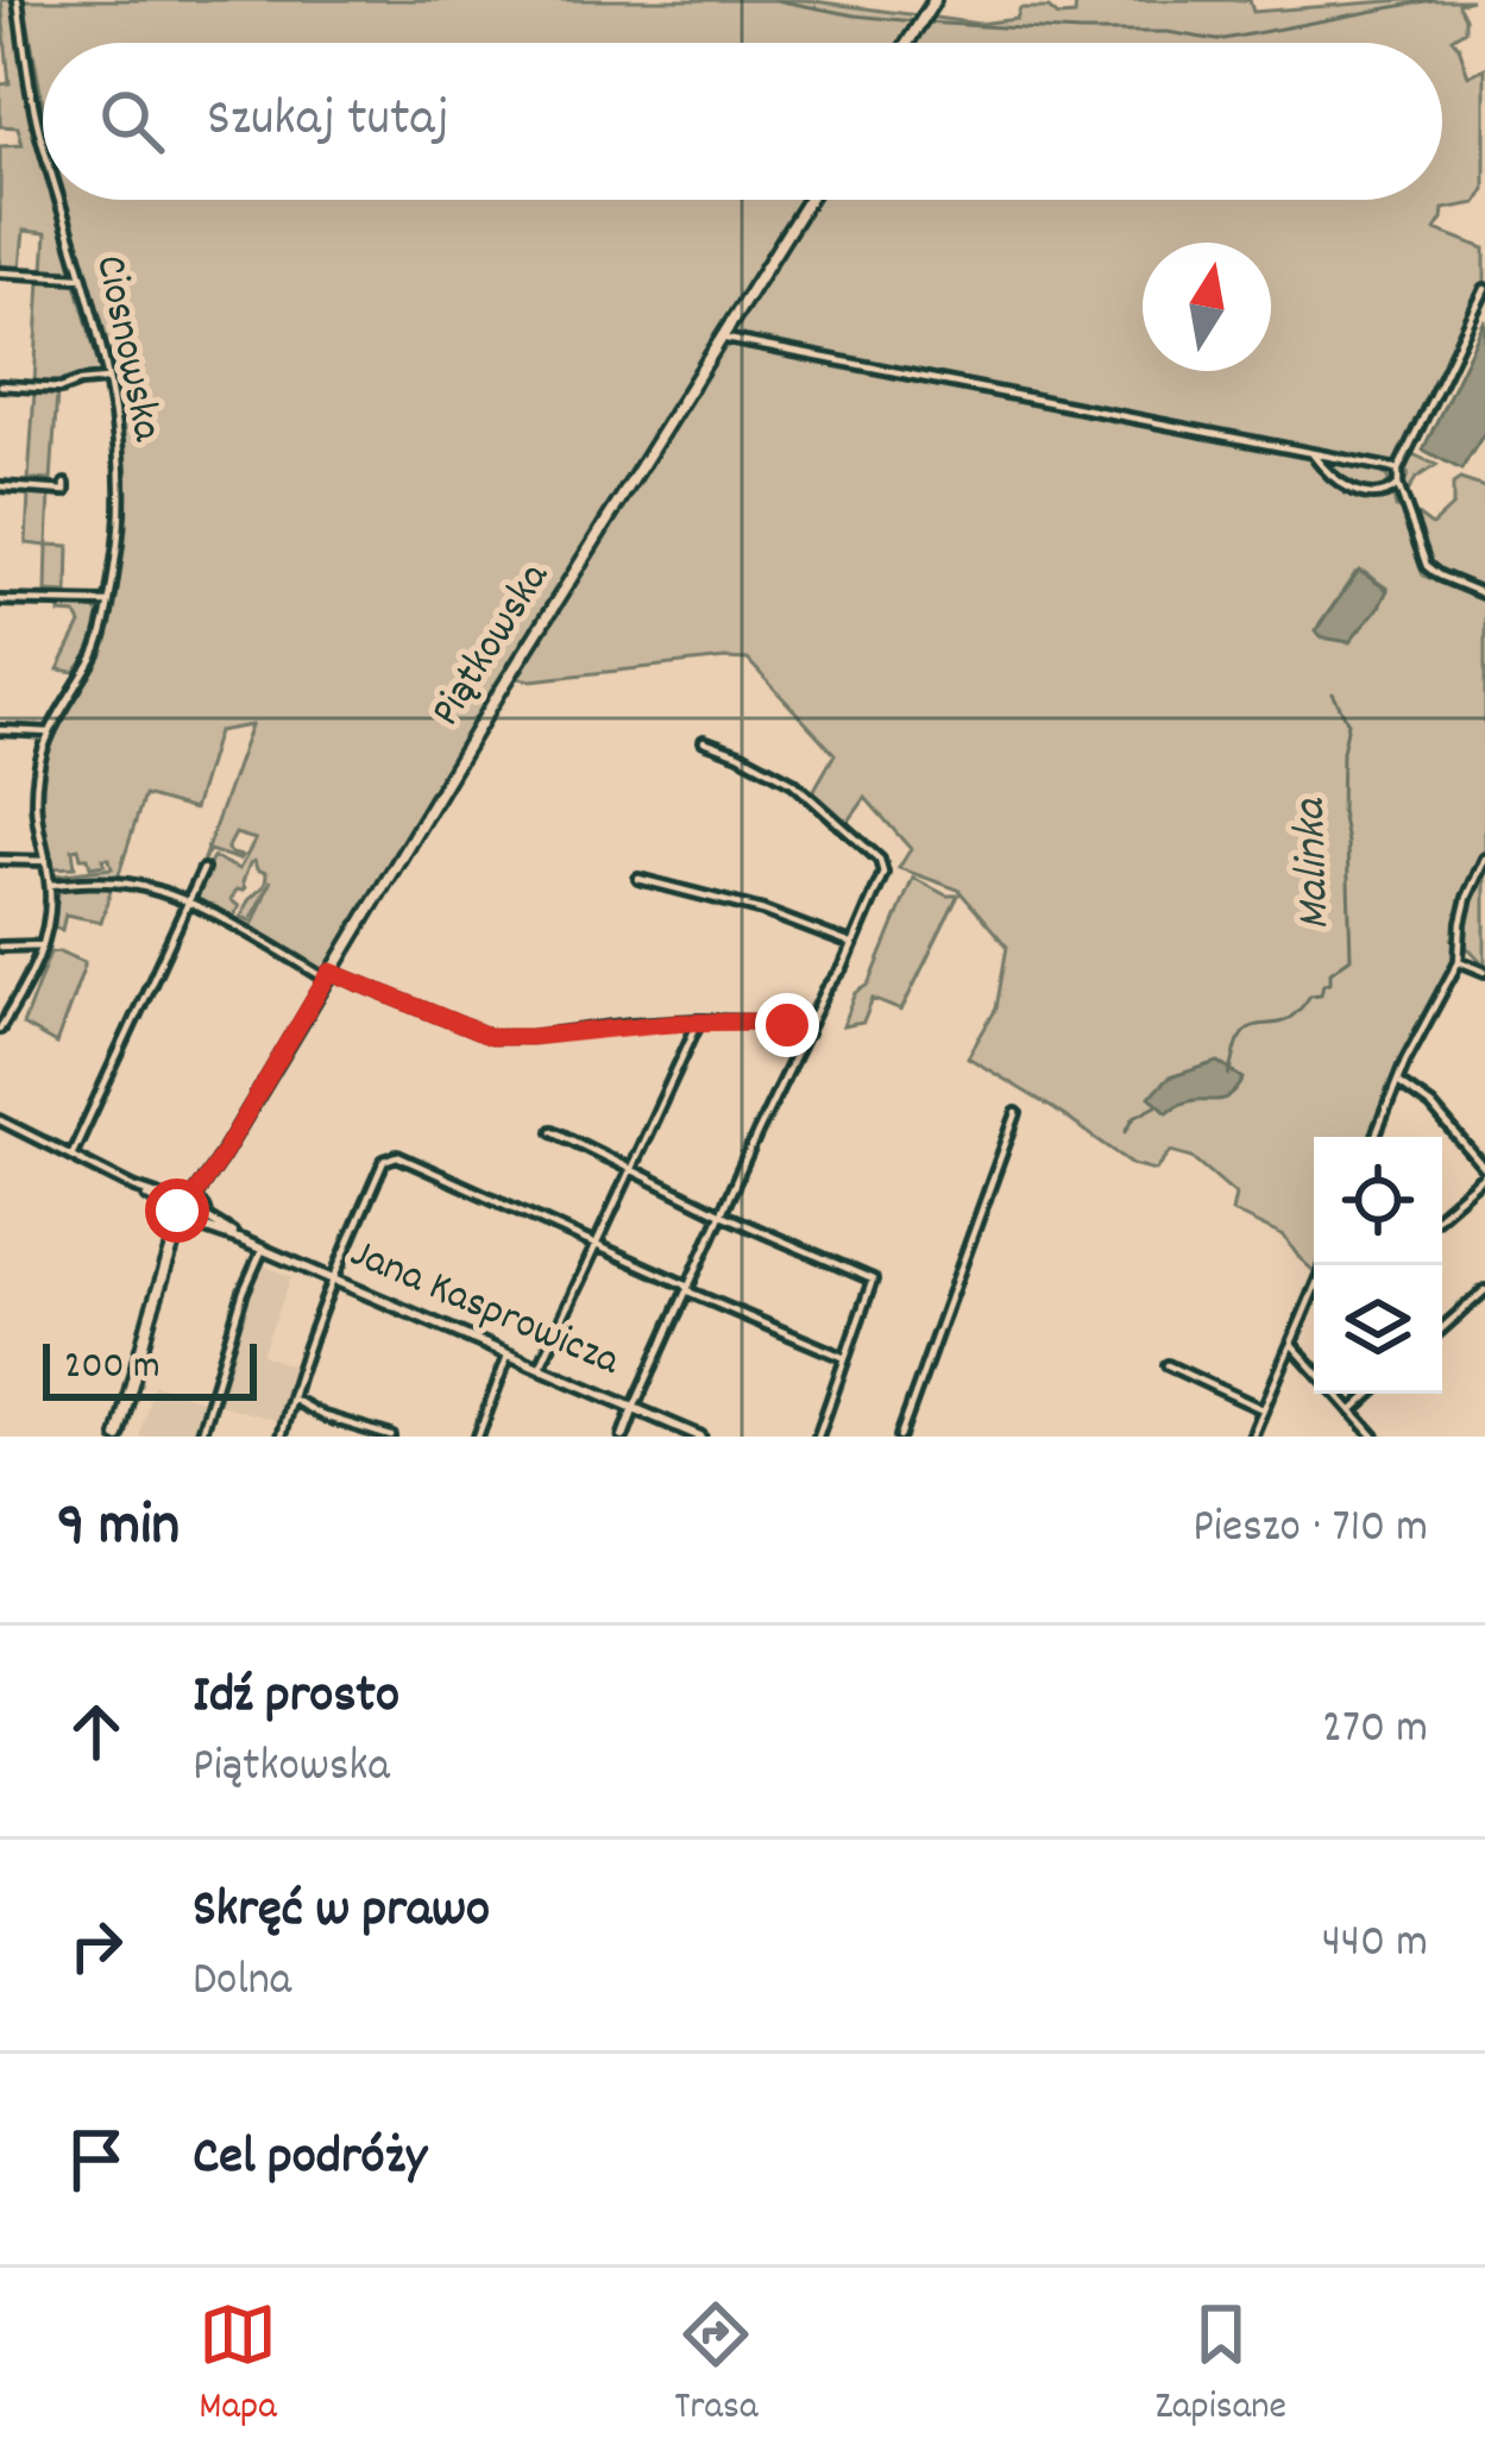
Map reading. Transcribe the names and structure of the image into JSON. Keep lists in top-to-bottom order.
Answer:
{
  "streets": {
    "main road": ["Piątkowska"],
    "street": ["Ciosnowska", "Jana Kasprowicza"]
  },
  "crossings": [
    ["Piątkowska", "Jana Kasprowicza"]
  ],
  "water": ["Malinka"],
  "scale_bar": "200 m",
  "north": "top",
  "page": {
    "search": "Szukaj tutaj",
    "scale": "200 m",
    "heading": ["9 min", "Pieszo · 710 m"],
    "list": [
      ["Idź prosto", "Piątkowska", "270 m"],
      ["Skręć w prawo", "Dolna", "440 m"],
      "Cel podróży"
    ],
    "nav": ["Mapa", "Trasa", "Zapisane"]
  }
}
